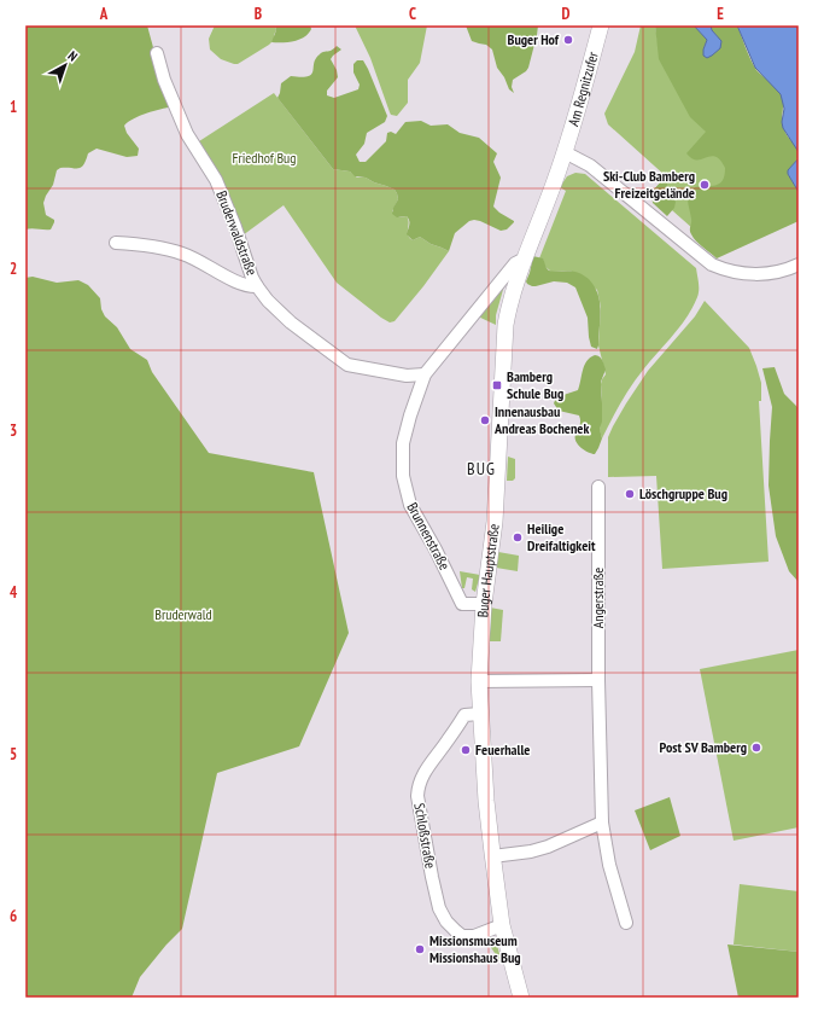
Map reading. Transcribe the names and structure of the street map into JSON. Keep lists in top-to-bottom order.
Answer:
{
  "streets": {
    "street": [
      "Am Regnitzufer",
      "Bruderwaldstraße",
      "Brunnenstraße",
      "Buger Hauptstraße",
      "Angerstraße",
      "Schloßstraße"
    ]
  },
  "crossings": [
    ["Am Regnitzufer", "Buger Hauptstraße"],
    ["Bruderwaldstraße", "Brunnenstraße"],
    ["Brunnenstraße", "Buger Hauptstraße"],
    ["Buger Hauptstraße", "Schloßstraße"]
  ],
  "districts": ["BUG"],
  "parks": ["Friedhof Bug", "Bruderwald"],
  "places": {
    "other": [
      "Buger Hof",
      "Ski-Club Bamberg Freizeitgelände",
      "Innenausbau Andreas Bochenek",
      "Löschgruppe Bug",
      "Heilige Dreifaltigkeit",
      "Post SV Bamberg",
      "Feuerhalle",
      "Missionsmuseum Missionshaus Bug"
    ],
    "transit": ["Bamberg Schule Bug"]
  },
  "north": "top right",
  "grid": {
    "columns": [
      "A",
      "B",
      "C",
      "D",
      "E"
    ],
    "rows": [
      "1",
      "2",
      "3",
      "4",
      "5",
      "6"
    ]
  }
}
